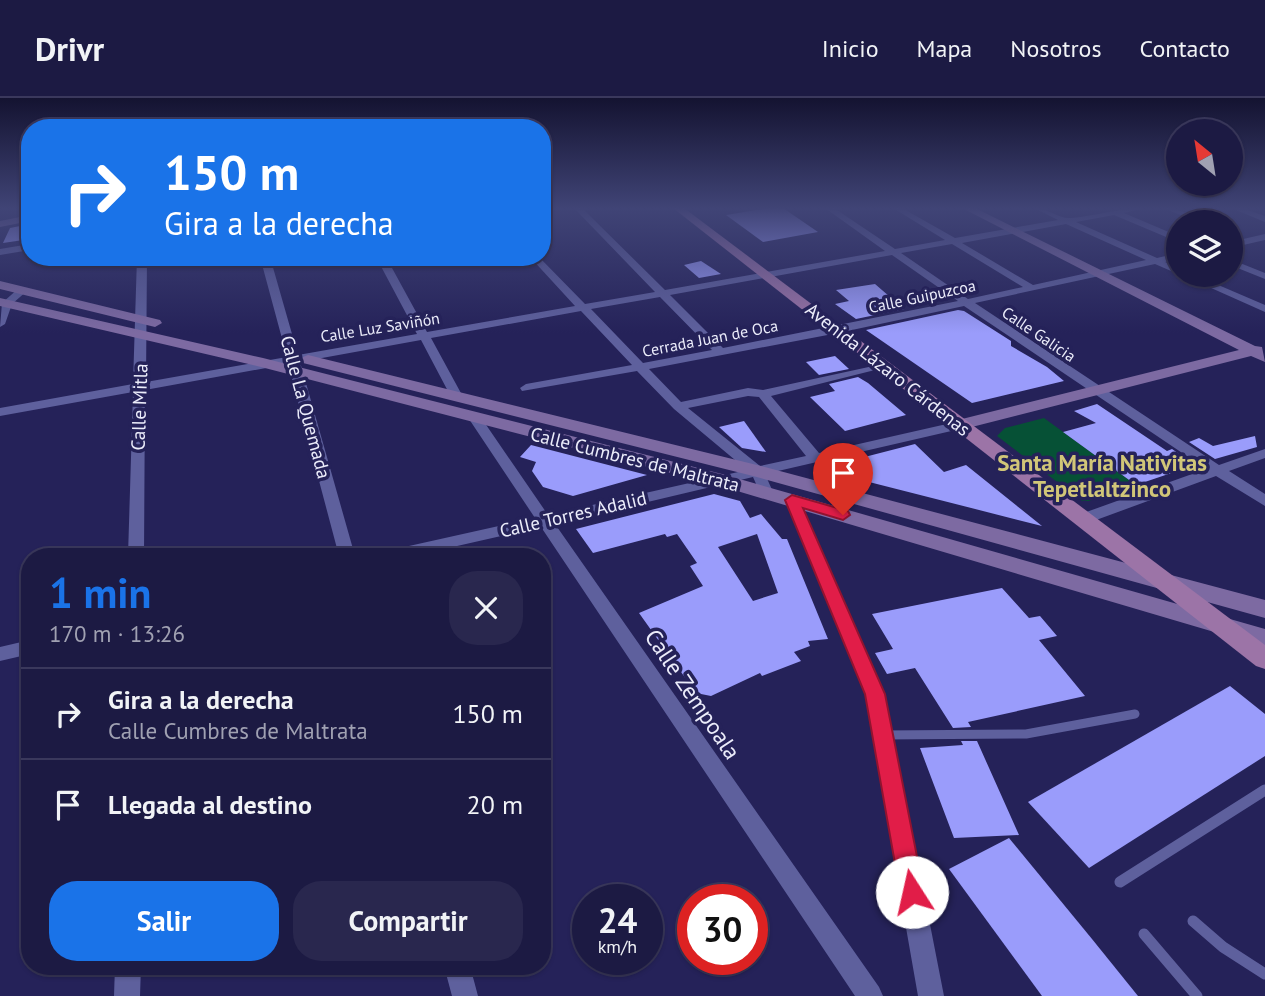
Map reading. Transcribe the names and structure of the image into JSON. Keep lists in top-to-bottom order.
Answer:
{
  "streets": {
    "main road": ["Avenida Lázaro Cárdenas", "Calle Cumbres de Maltrata"],
    "street": [
      "Calle Guipuzcoa",
      "Calle Luz Saviñón",
      "Calle Galicia",
      "Cerrada Juan de Oca",
      "Calle Mitla",
      "Calle La Quemada",
      "Calle Torres Adalid",
      "Calle Zempoala"
    ]
  },
  "crossings": [
    ["Calle Guipuzcoa", "Calle Galicia"],
    ["Calle Guipuzcoa", "Cerrada Juan de Oca"],
    ["Calle Guipuzcoa", "Avenida Lázaro Cárdenas"],
    ["Calle Luz Saviñón", "Calle Galicia"],
    ["Calle Luz Saviñón", "Avenida Lázaro Cárdenas"],
    ["Calle Luz Saviñón", "Calle La Quemada"],
    ["Calle Luz Saviñón", "Calle Cumbres de Maltrata"],
    ["Cerrada Juan de Oca", "Avenida Lázaro Cárdenas"],
    ["Avenida Lázaro Cárdenas", "Calle Cumbres de Maltrata"],
    ["Avenida Lázaro Cárdenas", "Calle Torres Adalid"],
    ["Calle Mitla", "Calle Cumbres de Maltrata"],
    ["Calle La Quemada", "Calle Cumbres de Maltrata"],
    ["Calle Cumbres de Maltrata", "Calle Torres Adalid"],
    ["Calle Cumbres de Maltrata", "Calle Zempoala"],
    ["Calle Torres Adalid", "Calle Zempoala"]
  ],
  "districts": ["Santa María Nativitas Tepetlaltzinco"],
  "north": "top left",
  "page": {
    "header": "Drivr",
    "nav": [
      "Inicio",
      "Mapa",
      "Nosotros",
      "Contacto"
    ],
    "turn": ["150 m", "Gira a la derecha"],
    "heading": ["1 min", "170 m · 13:26"],
    "list": [
      {
        "name": "Gira a la derecha",
        "note": "Calle Cumbres de Maltrata",
        "value": "150 m"
      },
      {
        "name": "Llegada al destino",
        "value": "20 m"
      }
    ],
    "buttons": ["Salir", "Compartir"],
    "speed": "24 km/h",
    "limit": "30"
  }
}
